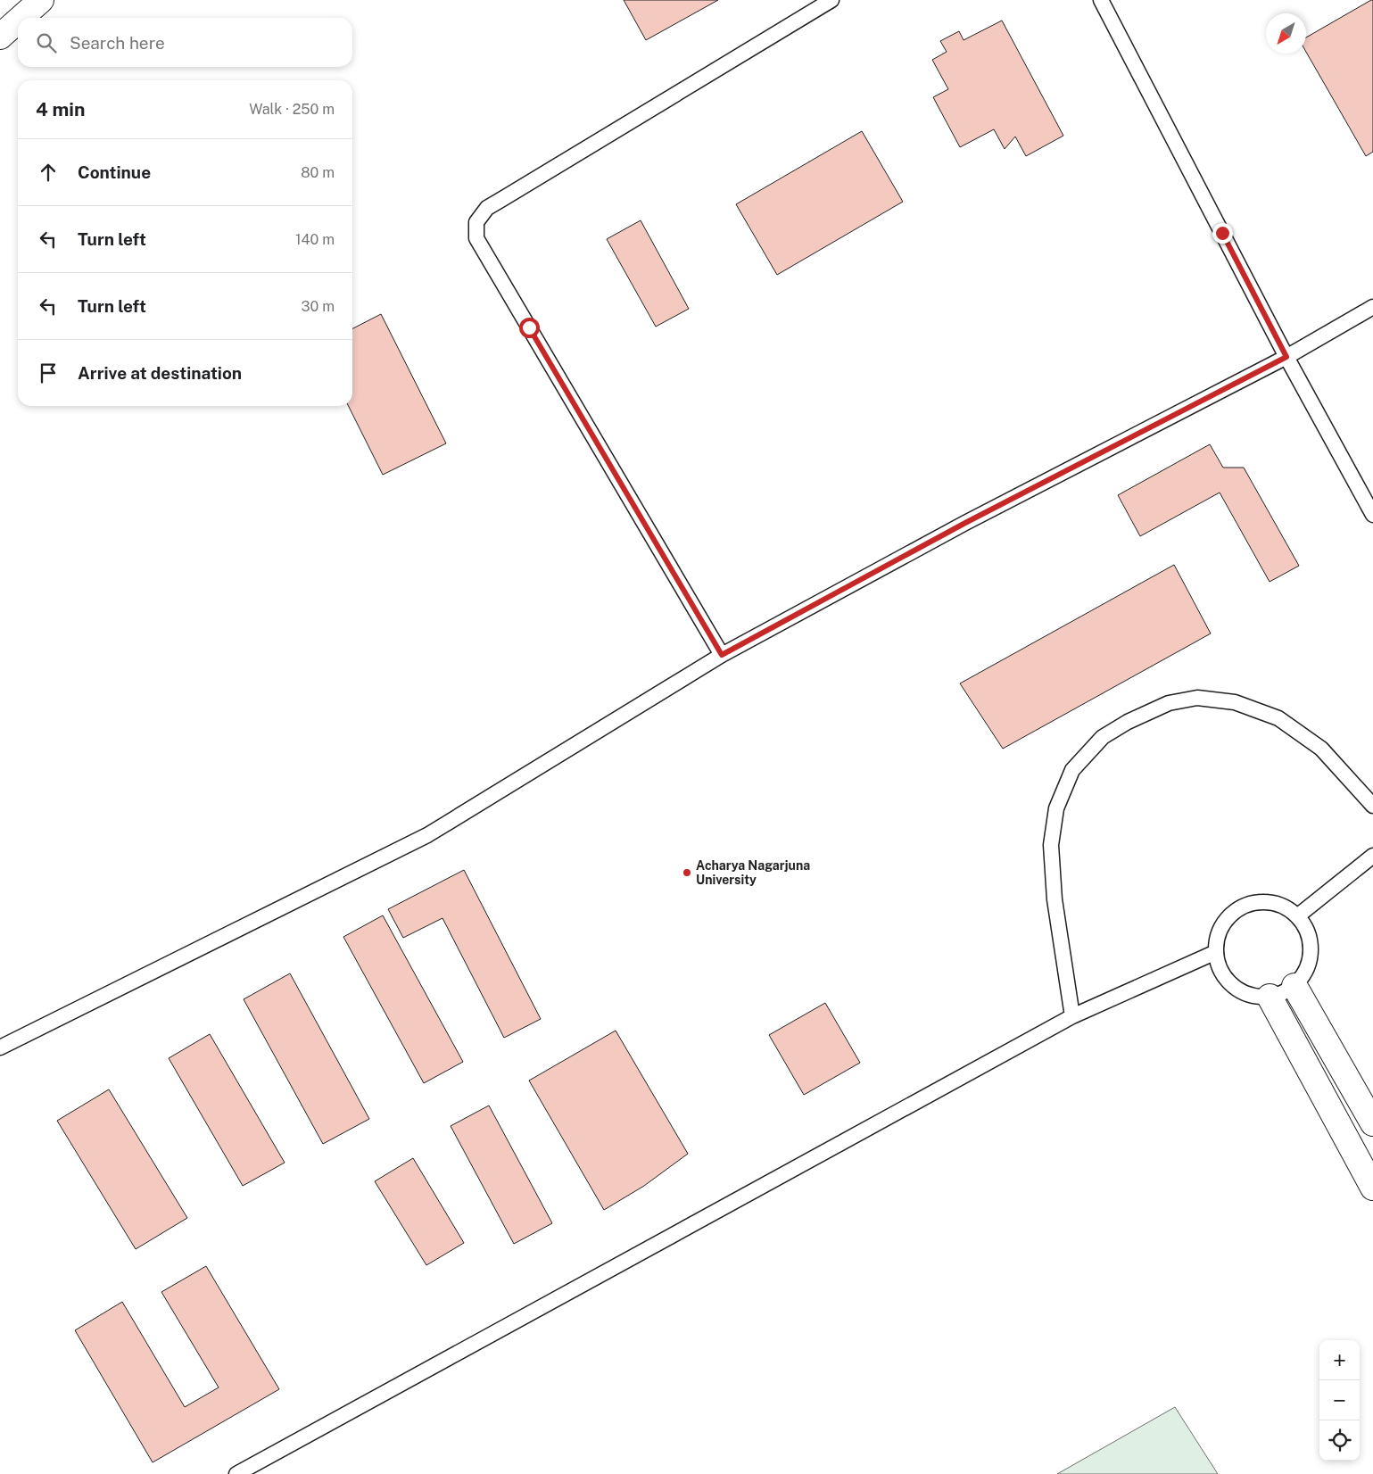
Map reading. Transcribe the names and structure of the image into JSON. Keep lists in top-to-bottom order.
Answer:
{
  "places": ["Acharya Nagarjuna University"],
  "north": "bottom left",
  "page": {
    "search": "Search here",
    "heading": ["4 min", "Walk · 250 m"],
    "list": [
      ["Continue", "80 m"],
      ["Turn left", "140 m"],
      ["Turn left", "30 m"],
      "Arrive at destination"
    ],
    "map_buttons": ["+", "−"]
  }
}
